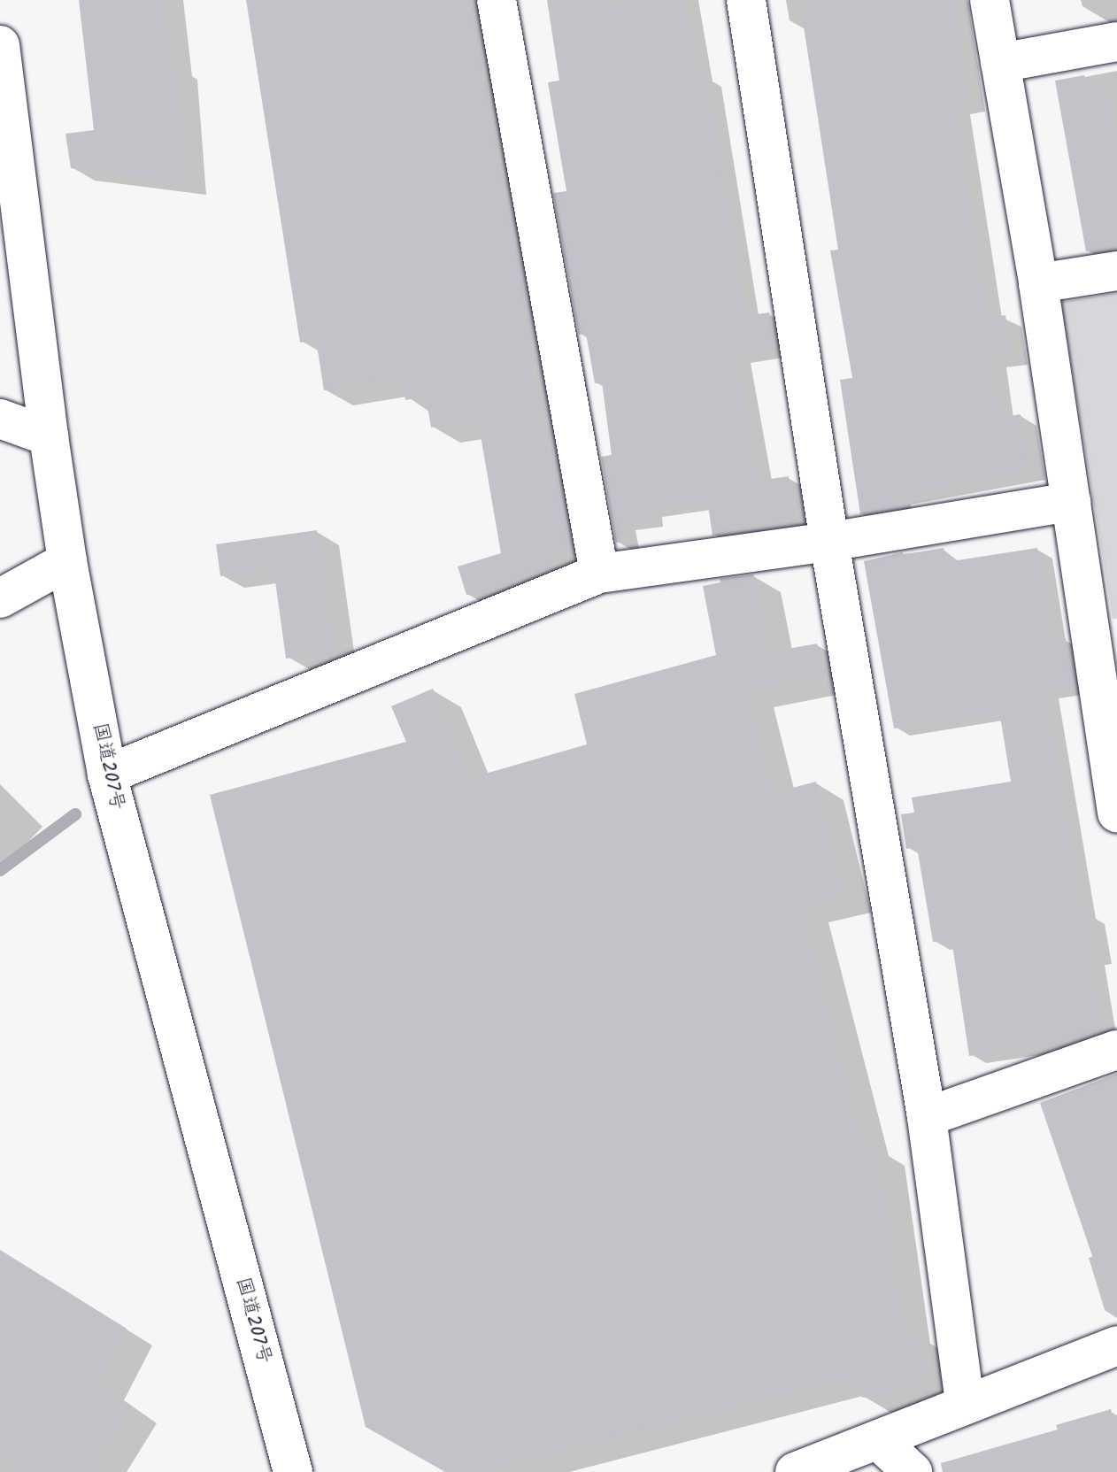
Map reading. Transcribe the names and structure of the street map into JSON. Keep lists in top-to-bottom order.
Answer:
{
  "streets": {
    "main road": ["国道207号"]
  }
}
